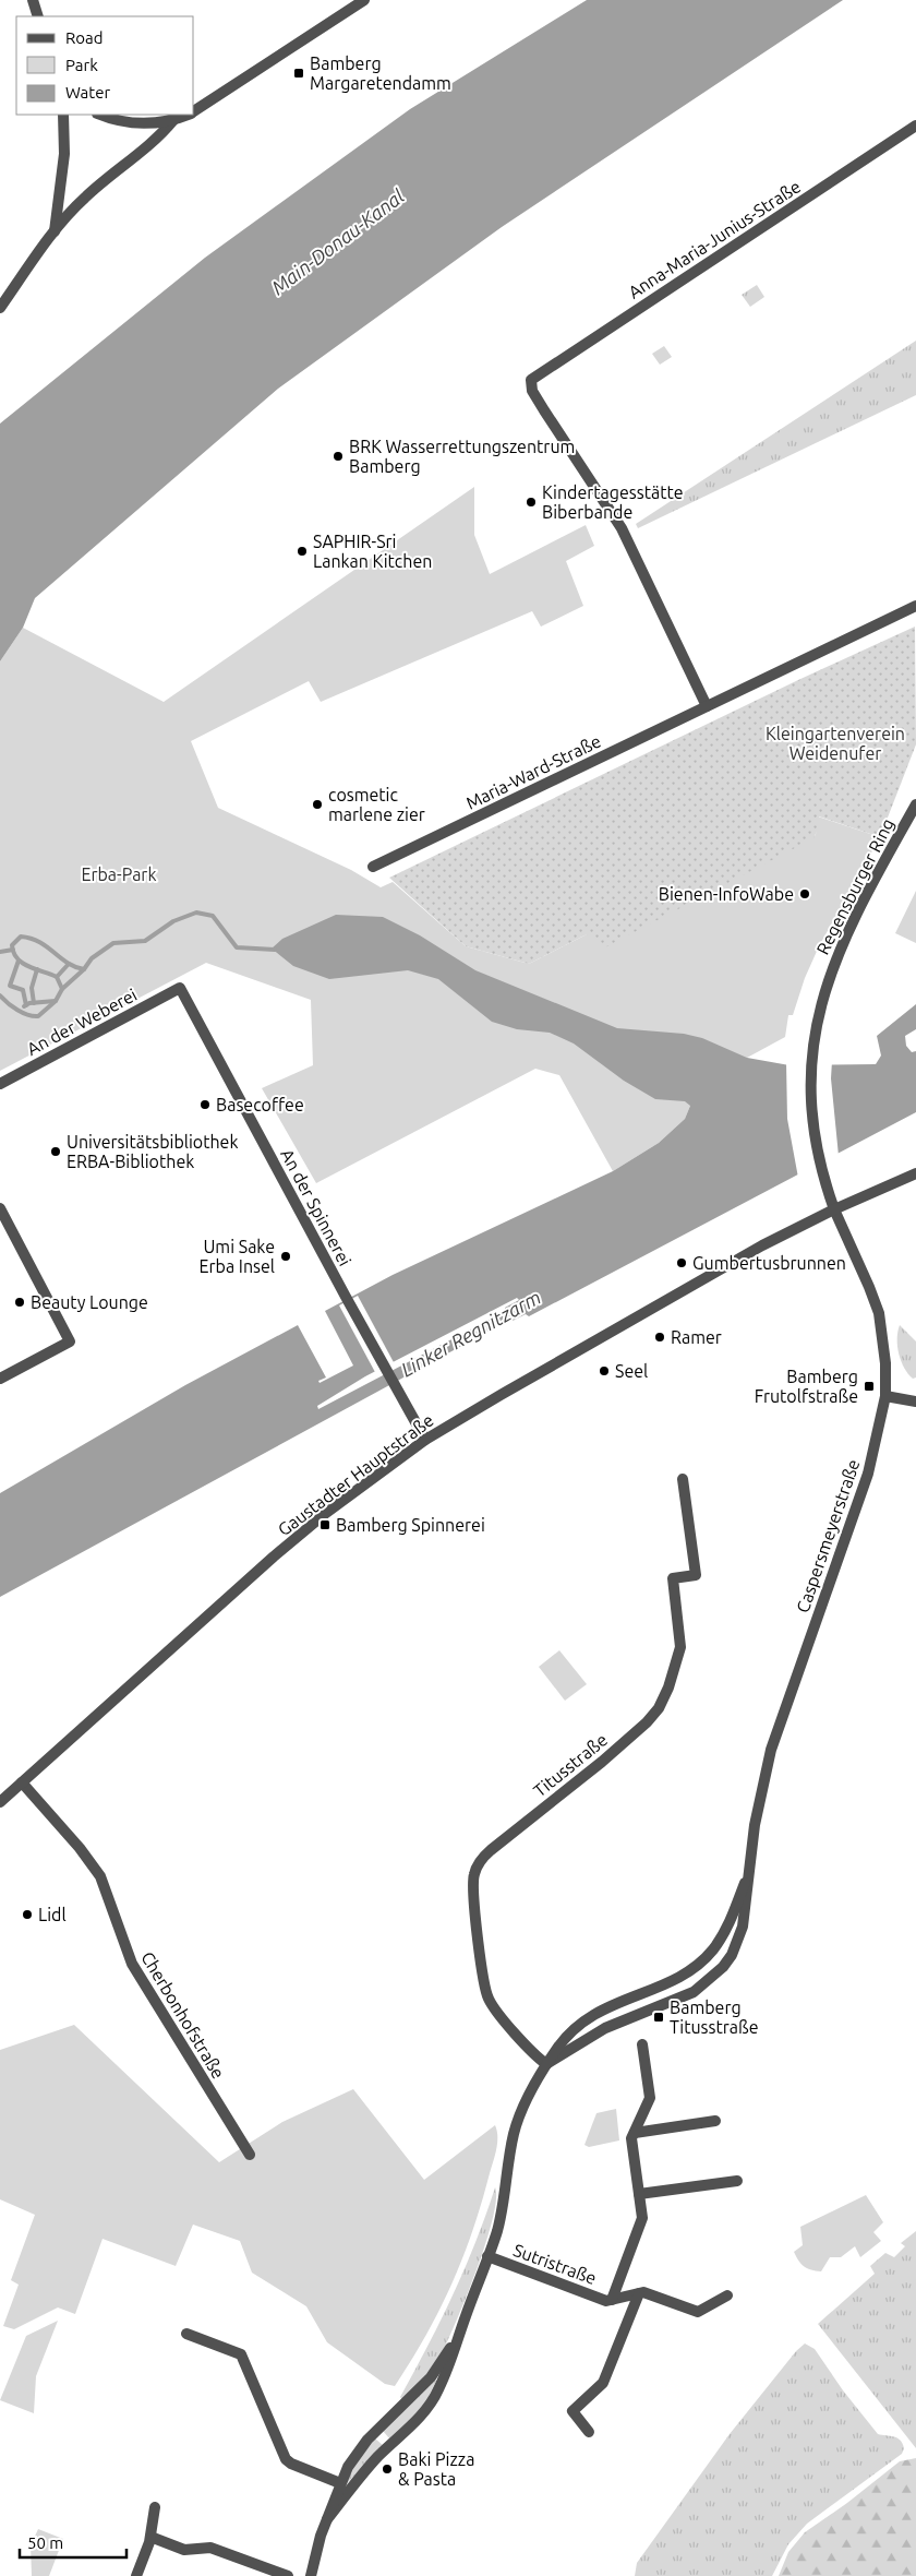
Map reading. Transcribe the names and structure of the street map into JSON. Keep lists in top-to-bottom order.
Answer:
{
  "streets": {
    "street": [
      "Anna-Maria-Junius-Straße",
      "Maria-Ward-Straße",
      "Regensburger Ring",
      "An der Weberei",
      "An der Spinnerei",
      "Gaustadter Hauptstraße",
      "Caspersmeyerstraße",
      "Titusstraße",
      "Cherbonhofstraße",
      "Sutristraße"
    ]
  },
  "crossings": [
    ["Anna-Maria-Junius-Straße", "Maria-Ward-Straße"],
    ["Regensburger Ring", "Gaustadter Hauptstraße"],
    ["Regensburger Ring", "Caspersmeyerstraße"],
    ["An der Weberei", "An der Spinnerei"],
    ["An der Spinnerei", "Gaustadter Hauptstraße"],
    ["Gaustadter Hauptstraße", "Caspersmeyerstraße"],
    ["Gaustadter Hauptstraße", "Cherbonhofstraße"],
    ["Caspersmeyerstraße", "Titusstraße"],
    ["Caspersmeyerstraße", "Sutristraße"]
  ],
  "water": ["Main-Donau-Kanal", "Linker Regnitzarm"],
  "parks": ["Kleingartenverein Weidenufer", "Erba-Park"],
  "places": {
    "transit": [
      "Bamberg Margaretendamm",
      "Bamberg Frutolfstraße",
      "Bamberg Spinnerei",
      "Bamberg Titusstraße"
    ],
    "other": [
      "BRK Wasserrettungszentrum Bamberg",
      "Kindertagesstätte Biberbande",
      "SAPHIR-Sri Lankan Kitchen",
      "cosmetic marlene zier",
      "Bienen-InfoWabe",
      "Basecoffee",
      "Universitätsbibliothek ERBA-Bibliothek",
      "Umi Sake Erba Insel",
      "Gumbertusbrunnen",
      "Beauty Lounge",
      "Ramer",
      "Seel",
      "Lidl",
      "Baki Pizza & Pasta"
    ]
  },
  "legend": ["Road", "Park", "Water"],
  "scale_bar": "50 m"
}
